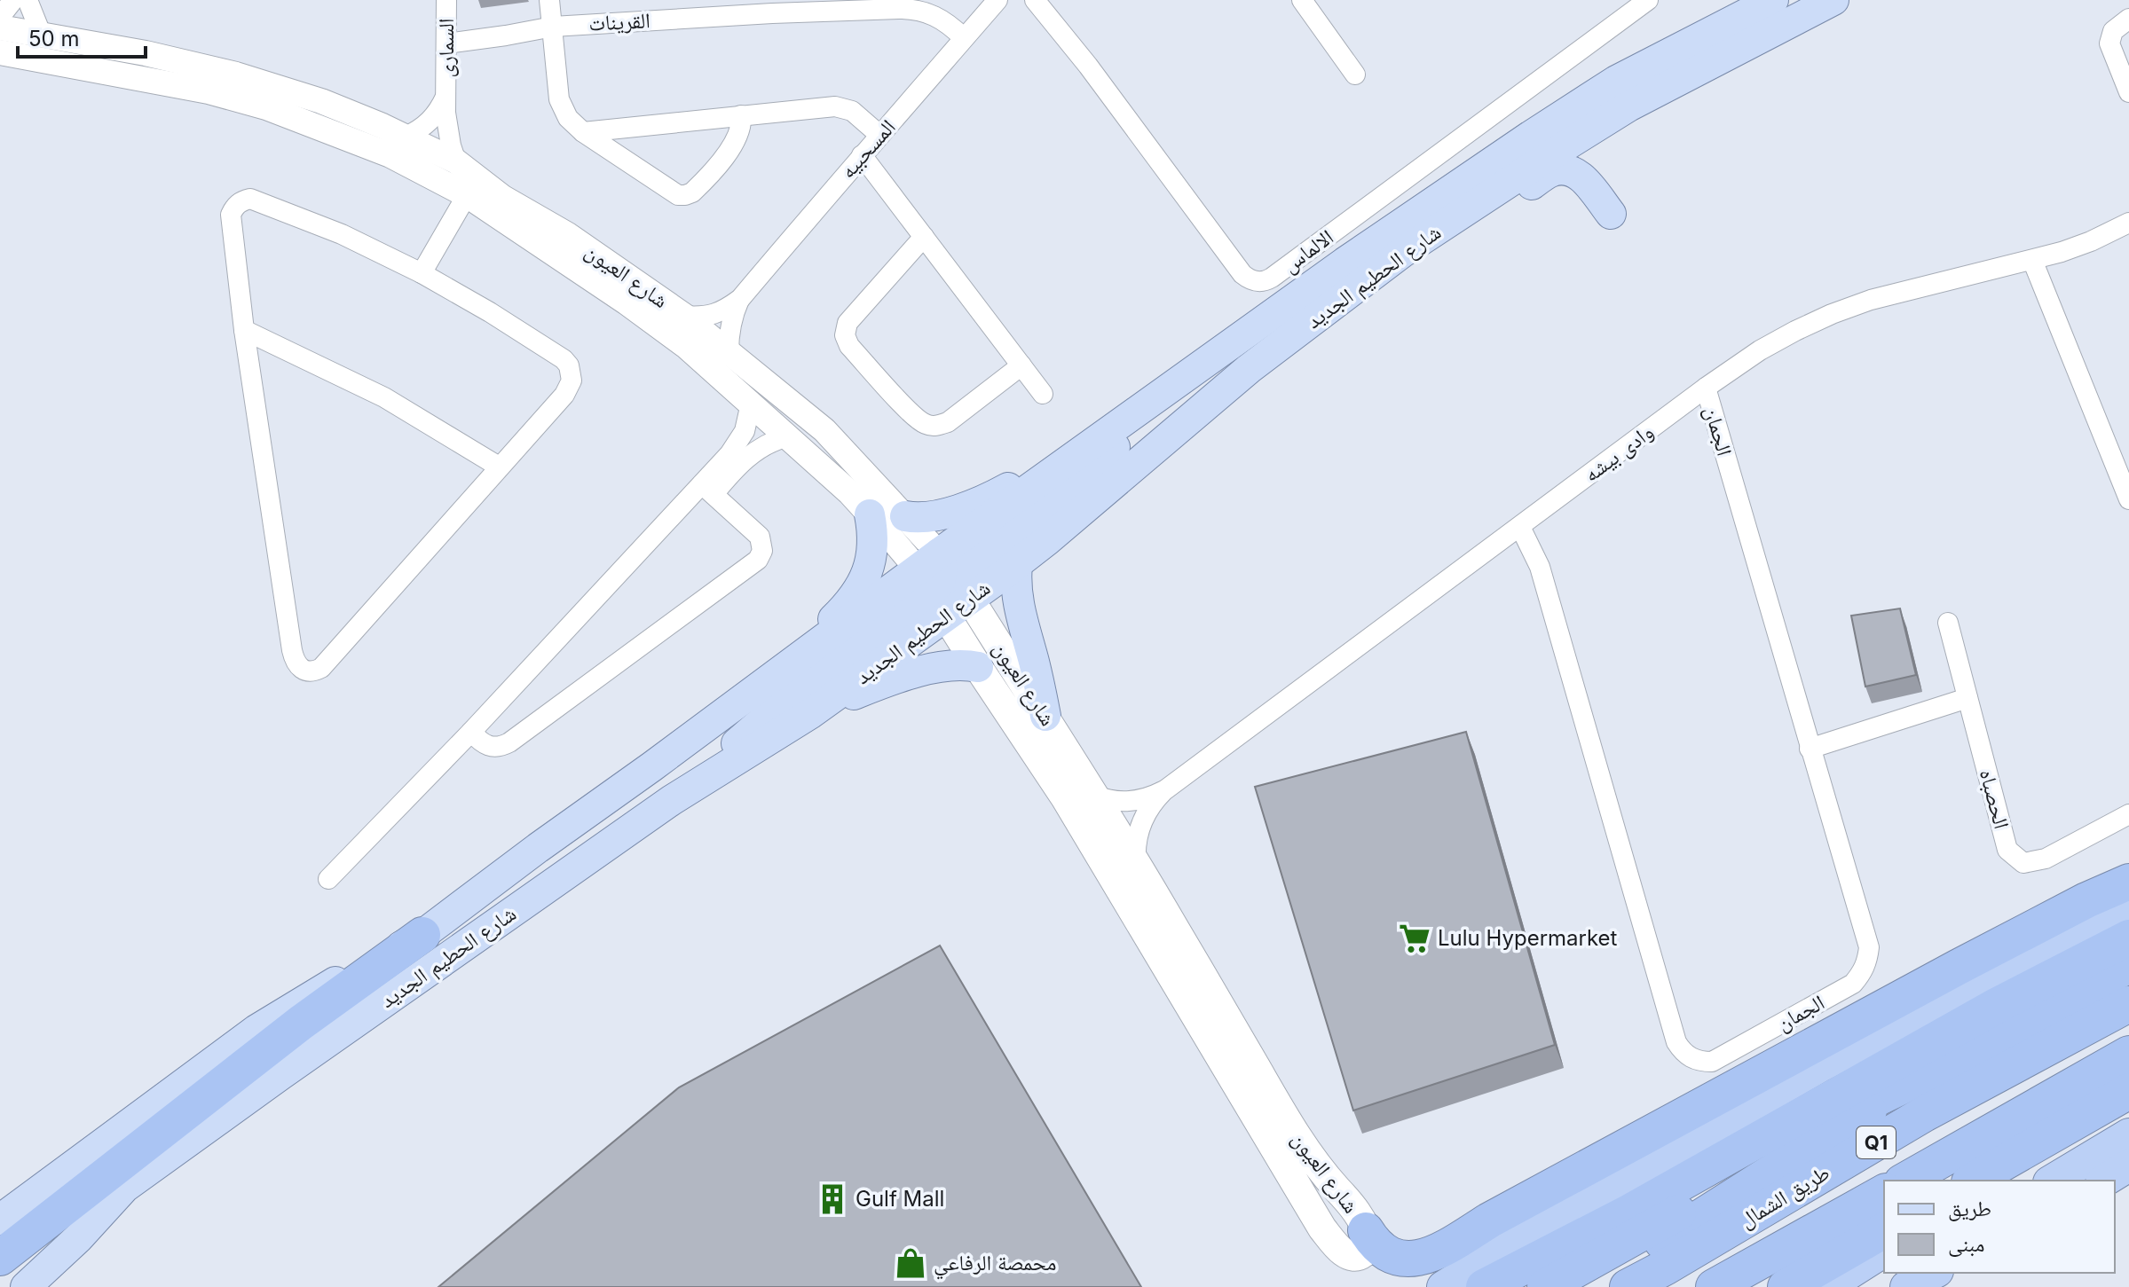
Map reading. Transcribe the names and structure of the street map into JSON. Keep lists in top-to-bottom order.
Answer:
{
  "streets": {
    "highway": ["Q1", "طريق الشمال"],
    "main road": ["شارع العيون", "شارع الحطيم الجديد"],
    "street": [
      "القرينات",
      "السمارى",
      "المسحبيه",
      "الالماس",
      "الجمان",
      "وادى بيشه",
      "الحصباه"
    ]
  },
  "crossings": [
    ["القرينات", "السمارى"],
    ["القرينات", "المسحبيه"],
    ["السمارى", "شارع العيون"],
    ["المسحبيه", "شارع العيون"],
    ["شارع العيون", "شارع الحطيم الجديد"],
    ["شارع العيون", "وادى بيشه"],
    ["الجمان", "وادى بيشه"]
  ],
  "places": {
    "supermarket": ["Lulu Hypermarket"],
    "building": ["Gulf Mall"],
    "shop": ["محمصة الرفاعي"]
  },
  "legend": ["طريق", "مبنى"],
  "scale_bar": "50 m"
}
